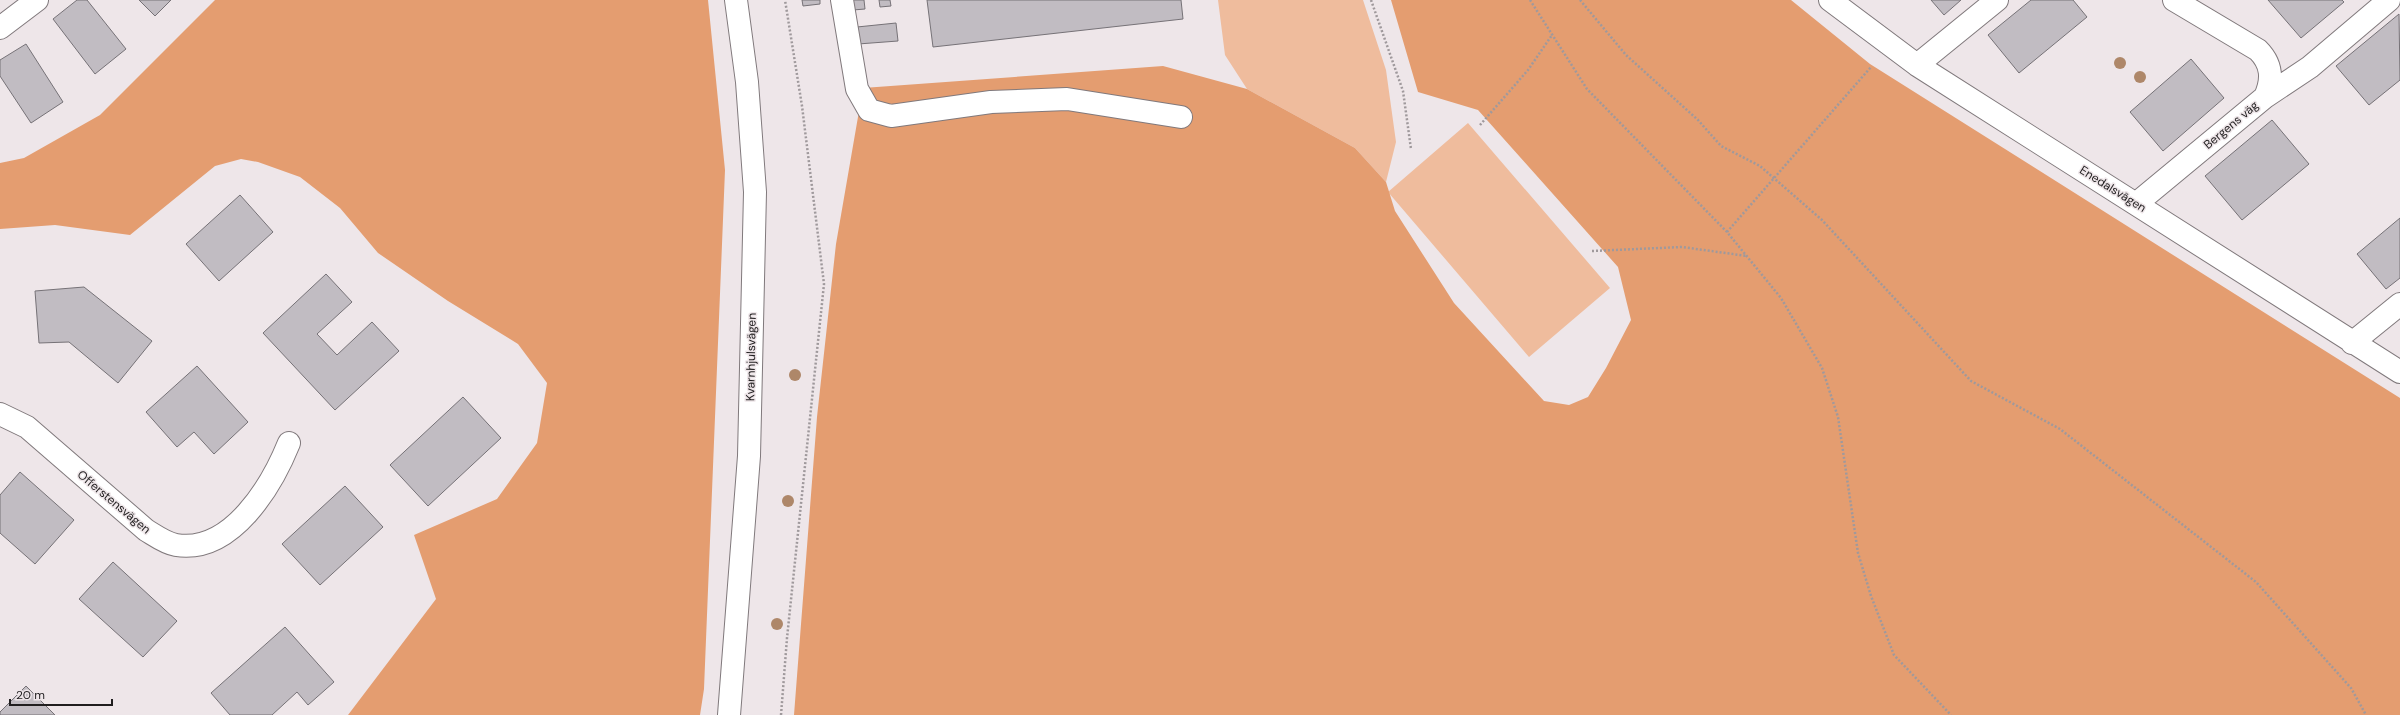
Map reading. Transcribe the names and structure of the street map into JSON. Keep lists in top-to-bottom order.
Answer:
{
  "streets": {
    "street": [
      "Bergens väg",
      "Enedalsvägen",
      "Kvarnhjulsvägen",
      "Offerstensvägen"
    ]
  },
  "crossings": [
    ["Bergens väg", "Enedalsvägen"]
  ],
  "scale_bar": "20 m"
}
